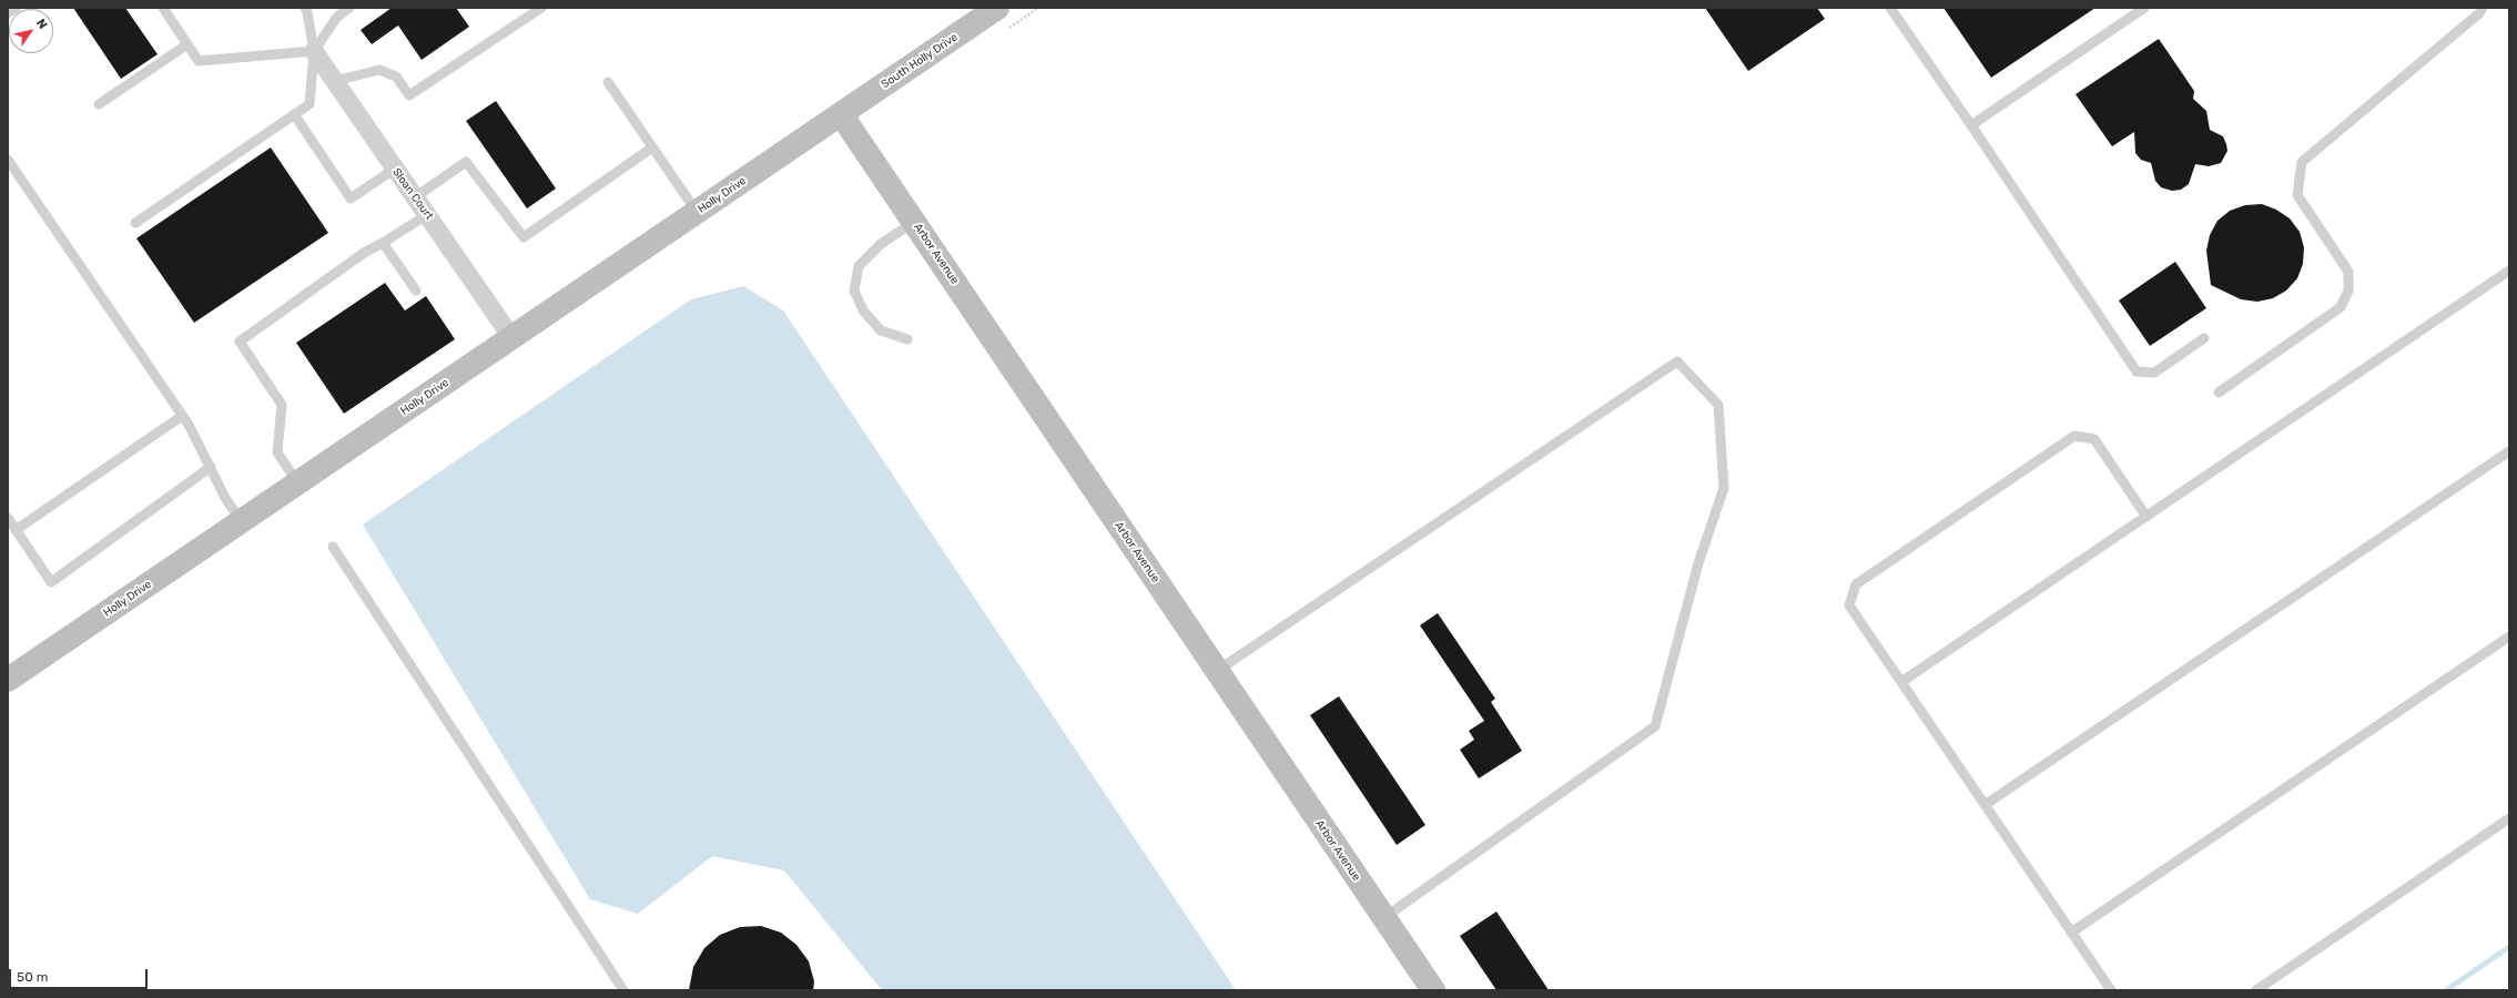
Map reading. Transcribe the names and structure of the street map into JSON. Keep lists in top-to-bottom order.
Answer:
{
  "streets": {
    "street": [
      "South Holly Drive",
      "Sloan Court",
      "Holly Drive",
      "Arbor Avenue"
    ]
  },
  "crossings": [
    ["South Holly Drive", "Holly Drive"],
    ["South Holly Drive", "Arbor Avenue"],
    ["Sloan Court", "Holly Drive"],
    ["Holly Drive", "Arbor Avenue"]
  ],
  "scale_bar": "50 m",
  "north": "top right"
}
